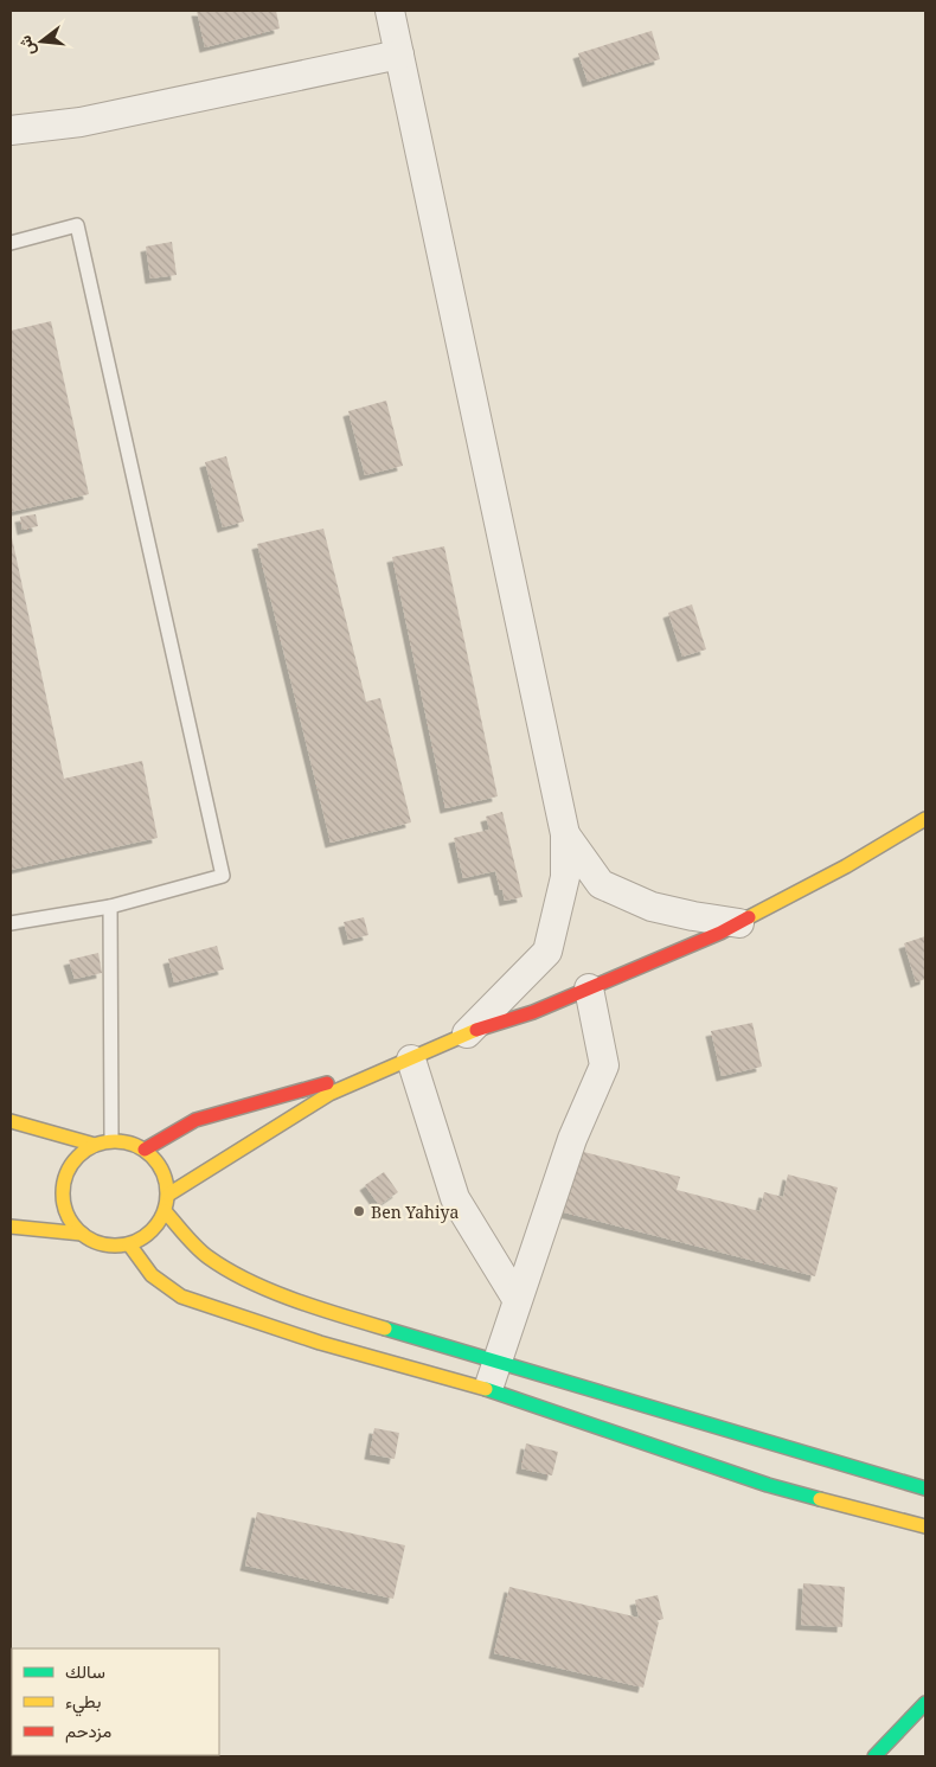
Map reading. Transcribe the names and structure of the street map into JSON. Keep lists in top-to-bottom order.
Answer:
{
  "places": ["Ben Yahiya"],
  "legend": ["سالك", "بطيء", "مزدحم"],
  "north": "left"
}
